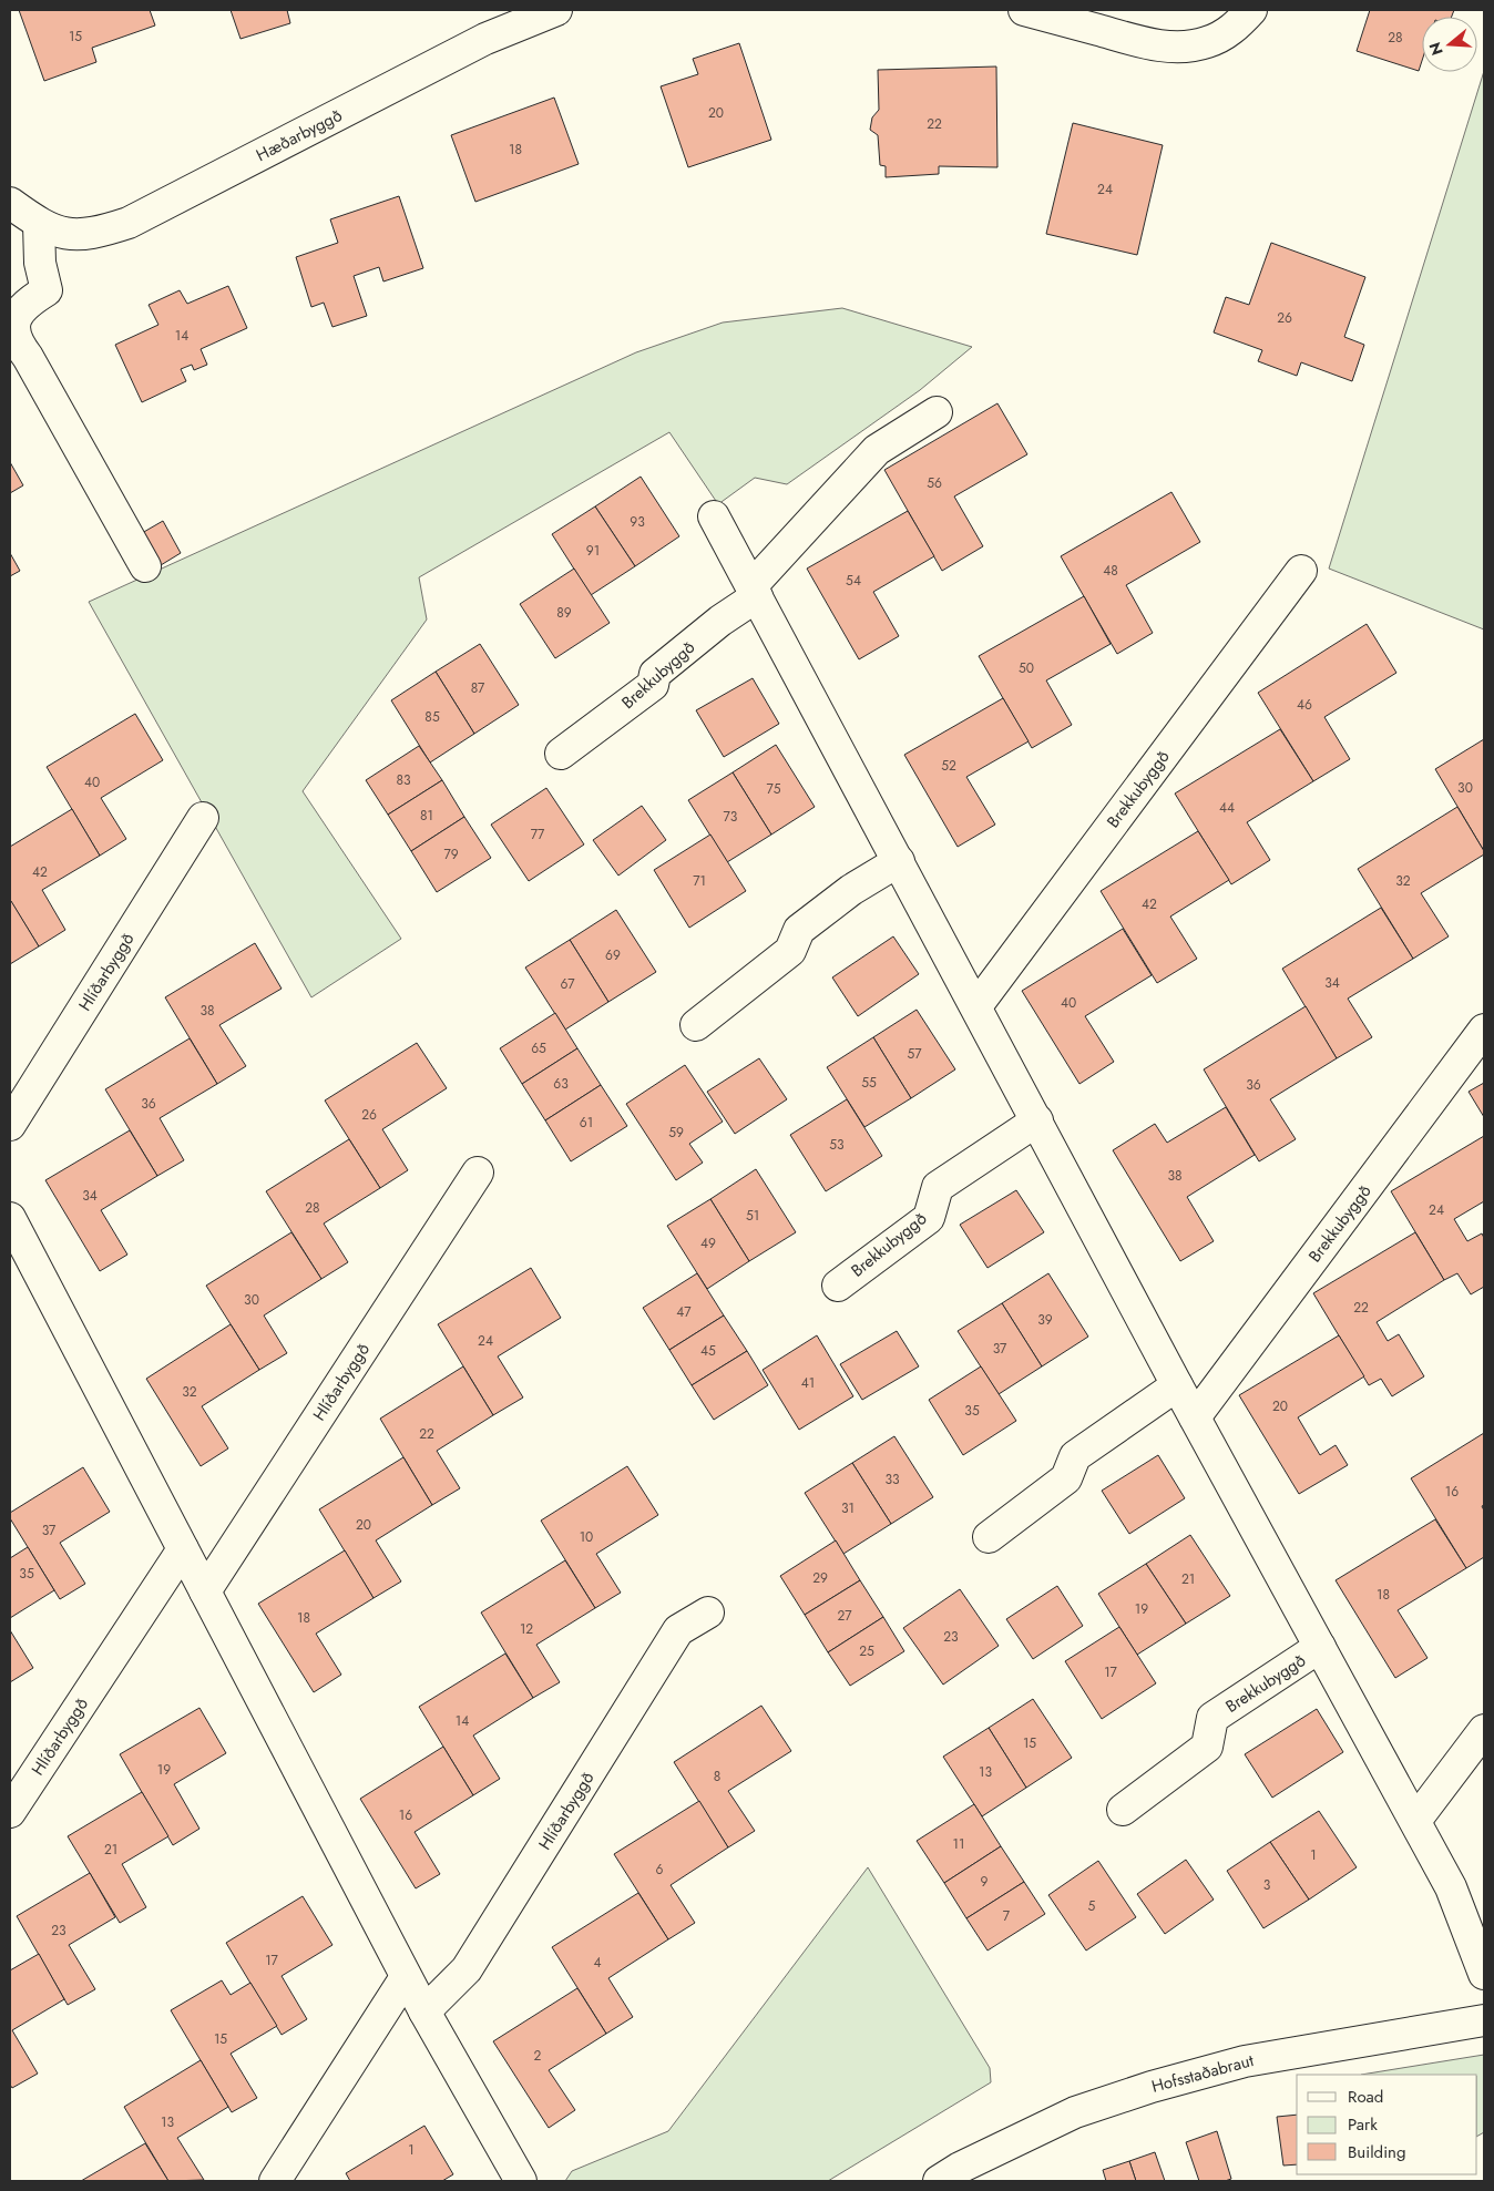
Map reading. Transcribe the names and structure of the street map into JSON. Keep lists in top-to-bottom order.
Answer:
{
  "streets": {
    "street": [
      "Hæðarbyggð",
      "Brekkubyggð",
      "Hlíðarbyggð",
      "Hofsstaðabraut"
    ]
  },
  "house_numbers": [
    "15",
    "28",
    "20",
    "22",
    "18",
    "24",
    "26",
    "14",
    "56",
    "93",
    "91",
    "48",
    "54",
    "89",
    "50",
    "87",
    "46",
    "85",
    "52",
    "83",
    "40",
    "30",
    "75",
    "44",
    "81",
    "73",
    "77",
    "79",
    "42",
    "71",
    "32",
    "42",
    "69",
    "34",
    "67",
    "40",
    "38",
    "65",
    "57",
    "55",
    "63",
    "36",
    "36",
    "26",
    "61",
    "59",
    "53",
    "38",
    "34",
    "28",
    "24",
    "51",
    "49",
    "30",
    "22",
    "47",
    "39",
    "24",
    "37",
    "45",
    "41",
    "32",
    "20",
    "35",
    "22",
    "33",
    "16",
    "31",
    "20",
    "37",
    "10",
    "35",
    "29",
    "21",
    "18",
    "19",
    "27",
    "18",
    "12",
    "23",
    "25",
    "17",
    "14",
    "15",
    "19",
    "13",
    "8",
    "16",
    "11",
    "21",
    "1",
    "6",
    "9",
    "3",
    "5",
    "7",
    "23",
    "17",
    "4",
    "15",
    "2",
    "13",
    "1"
  ],
  "legend": ["Road", "Park", "Building"],
  "north": "left"
}
